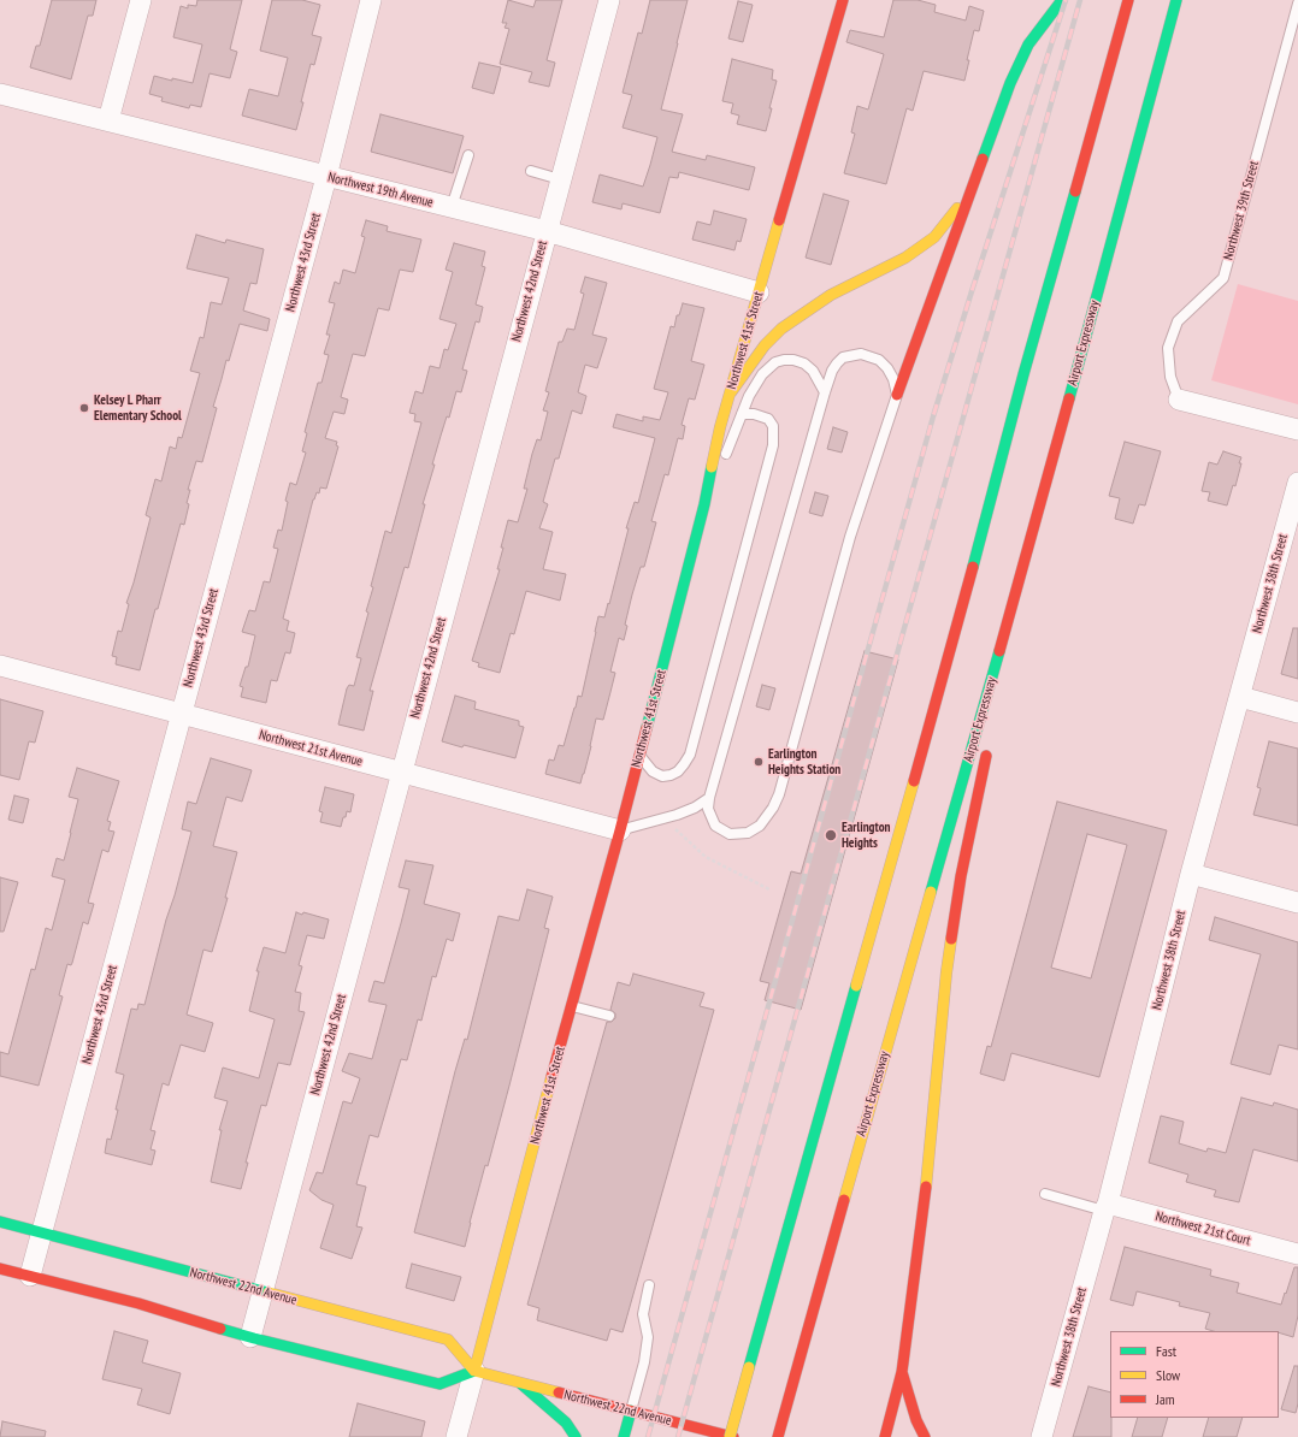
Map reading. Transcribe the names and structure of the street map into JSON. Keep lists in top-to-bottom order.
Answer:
{
  "streets": {
    "main road": ["Northwest 41st Street", "Airport Expressway", "Northwest 22nd Avenue"],
    "street": [
      "Northwest 19th Avenue",
      "Northwest 43rd Street",
      "Northwest 42nd Street",
      "Northwest 38th Street",
      "Northwest 21st Avenue",
      "Northwest 21st Court"
    ],
    "lane": ["Northwest 39th Street"]
  },
  "crossings": [
    ["Northwest 19th Avenue", "Northwest 43rd Street"],
    ["Northwest 19th Avenue", "Northwest 42nd Street"],
    ["Northwest 19th Avenue", "Northwest 41st Street"],
    ["Northwest 43rd Street", "Northwest 21st Avenue"],
    ["Northwest 43rd Street", "Northwest 22nd Avenue"],
    ["Northwest 42nd Street", "Northwest 21st Avenue"],
    ["Northwest 42nd Street", "Northwest 22nd Avenue"],
    ["Northwest 41st Street", "Northwest 21st Avenue"],
    ["Northwest 41st Street", "Northwest 22nd Avenue"],
    ["Northwest 38th Street", "Northwest 21st Court"]
  ],
  "places": ["Kelsey L Pharr Elementary School", "Earlington Heights Station", "Earlington Heights"],
  "legend": ["Fast", "Slow", "Jam"]
}
